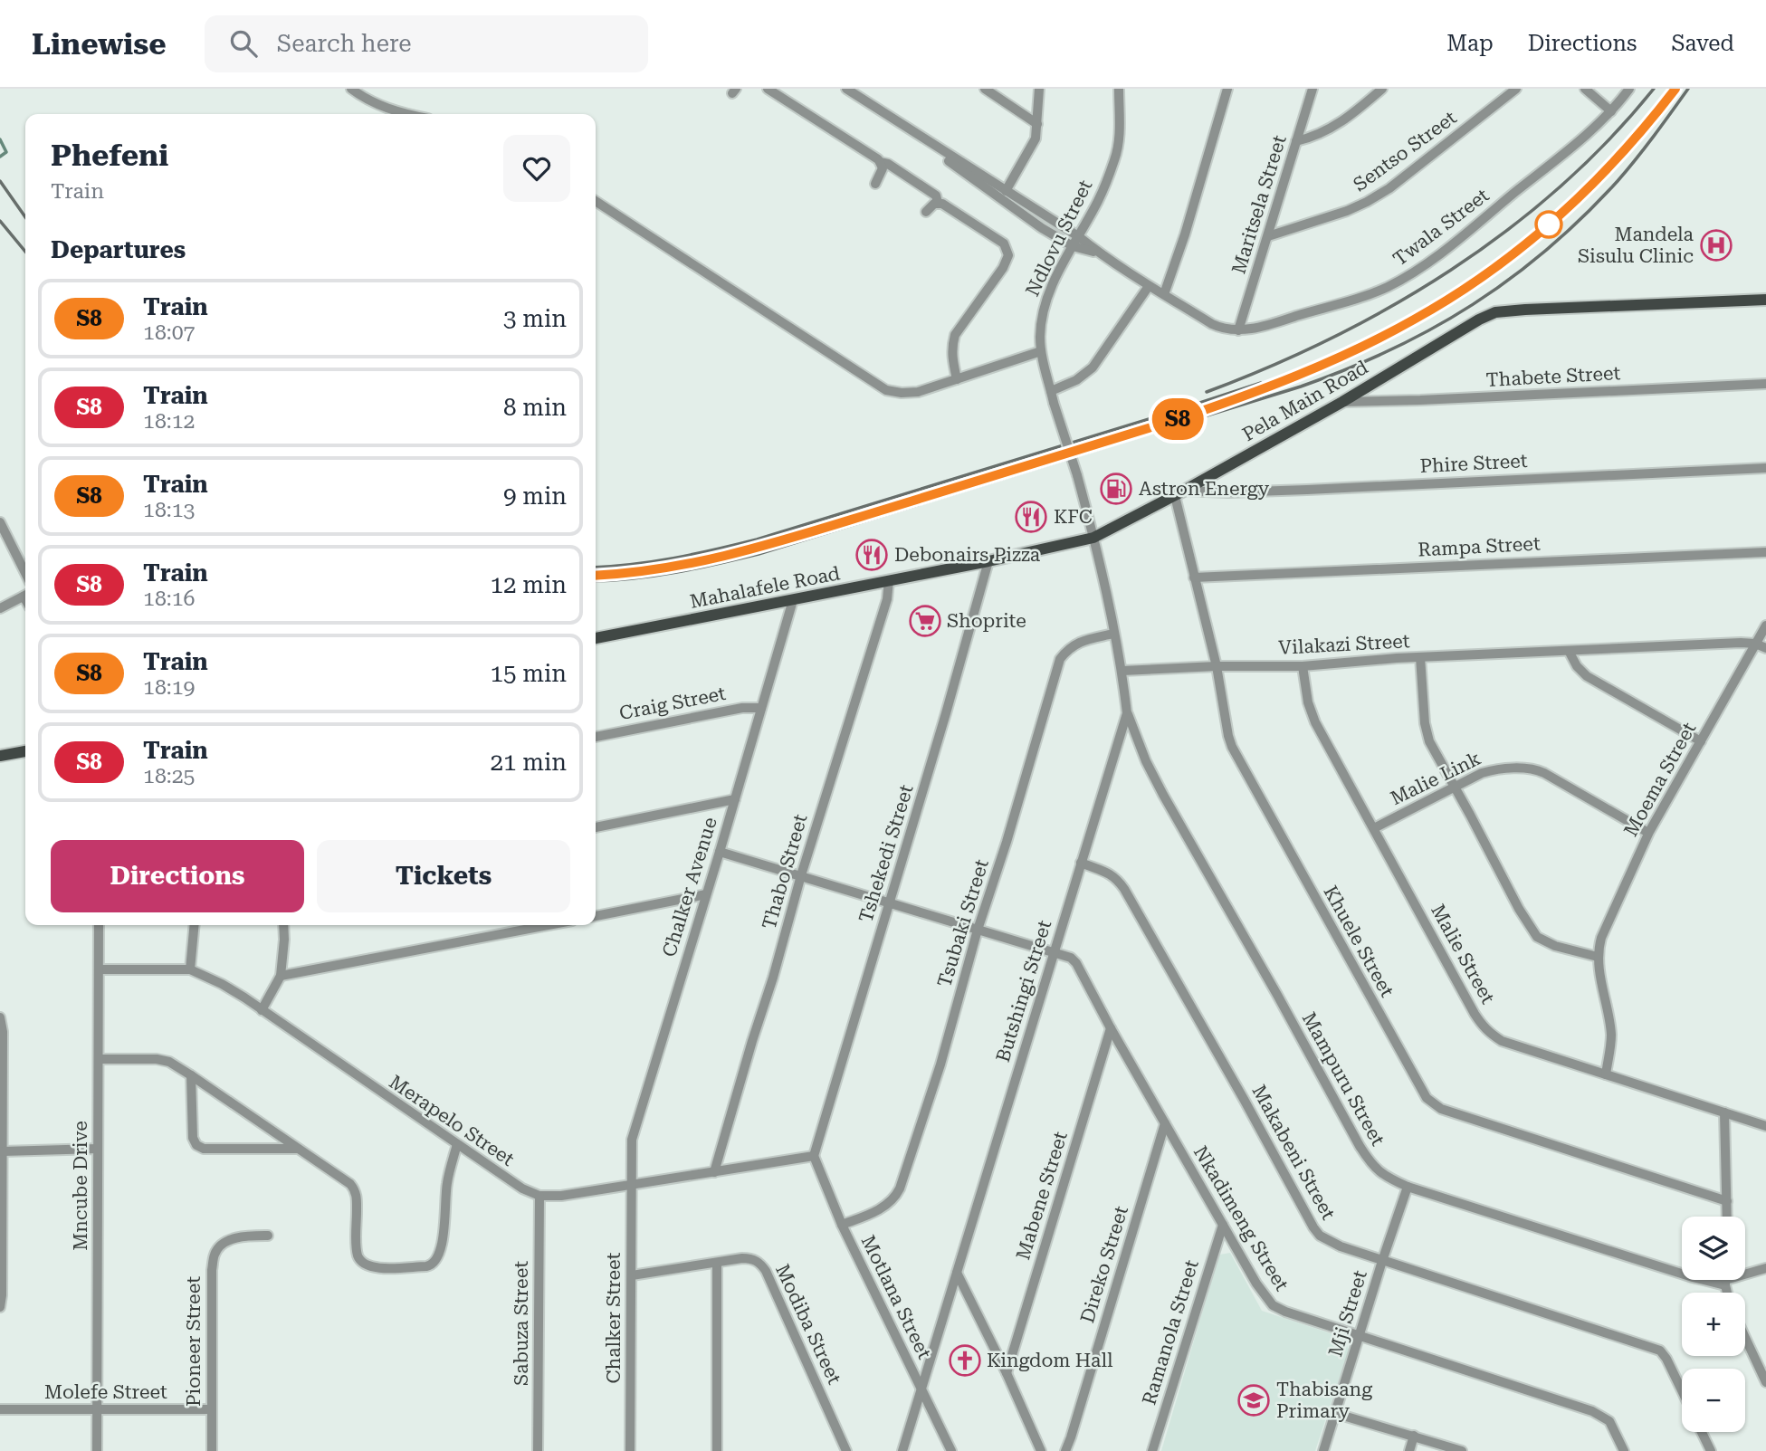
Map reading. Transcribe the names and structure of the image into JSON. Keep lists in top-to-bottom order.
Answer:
{
  "streets": {
    "main road": ["Pela Main Road", "Mahalafele Road"],
    "street": [
      "Sentso Street",
      "Maritsela Street",
      "Twala Street",
      "Ndlovu Street",
      "Thabete Street",
      "Phire Street",
      "Rampa Street",
      "Vilakazi Street",
      "Craig Street",
      "Malie Link",
      "Moema Street",
      "Tshekedi Street",
      "Thabo Street",
      "Chalker Avenue",
      "Tsubaki Street",
      "Khuele Street",
      "Malie Street",
      "Butshingi Street",
      "Mampuru Street",
      "Merapelo Street",
      "Makabeni Street",
      "Mncube Drive",
      "Mabene Street",
      "Nkadimeng Street",
      "Direko Street",
      "Motlana Street",
      "Mji Street",
      "Chalker Street",
      "Sabuza Street",
      "Modiba Street",
      "Ramanola Street",
      "Pioneer Street",
      "Molefe Street"
    ]
  },
  "crossings": [
    ["Sentso Street", "Maritsela Street"],
    ["Maritsela Street", "Twala Street"],
    ["Ndlovu Street", "Butshingi Street"],
    ["Thabete Street", "Pela Main Road"],
    ["Pela Main Road", "Phire Street"],
    ["Pela Main Road", "Mahalafele Road"],
    ["Pela Main Road", "Khuele Street"],
    ["Pela Main Road", "Butshingi Street"],
    ["Phire Street", "Khuele Street"],
    ["Rampa Street", "Khuele Street"],
    ["Mahalafele Road", "Tshekedi Street"],
    ["Mahalafele Road", "Thabo Street"],
    ["Mahalafele Road", "Chalker Avenue"],
    ["Mahalafele Road", "Butshingi Street"],
    ["Vilakazi Street", "Moema Street"],
    ["Vilakazi Street", "Khuele Street"],
    ["Vilakazi Street", "Malie Street"],
    ["Vilakazi Street", "Butshingi Street"],
    ["Craig Street", "Chalker Avenue"],
    ["Malie Link", "Moema Street"],
    ["Malie Link", "Malie Street"],
    ["Moema Street", "Malie Street"],
    ["Tshekedi Street", "Nkadimeng Street"],
    ["Tshekedi Street", "Motlana Street"],
    ["Thabo Street", "Nkadimeng Street"],
    ["Chalker Avenue", "Nkadimeng Street"],
    ["Chalker Avenue", "Chalker Street"],
    ["Tsubaki Street", "Butshingi Street"],
    ["Tsubaki Street", "Nkadimeng Street"],
    ["Tsubaki Street", "Motlana Street"],
    ["Butshingi Street", "Mampuru Street"],
    ["Butshingi Street", "Makabeni Street"],
    ["Butshingi Street", "Nkadimeng Street"],
    ["Butshingi Street", "Motlana Street"],
    ["Mampuru Street", "Mji Street"],
    ["Merapelo Street", "Mncube Drive"],
    ["Merapelo Street", "Sabuza Street"],
    ["Makabeni Street", "Mji Street"],
    ["Mncube Drive", "Molefe Street"],
    ["Mabene Street", "Nkadimeng Street"],
    ["Nkadimeng Street", "Direko Street"],
    ["Nkadimeng Street", "Mji Street"],
    ["Nkadimeng Street", "Ramanola Street"],
    ["Chalker Street", "Modiba Street"],
    ["Pioneer Street", "Molefe Street"]
  ],
  "places": {
    "hospital": ["Mandela Sisulu Clinic"],
    "fuel station": ["Astron Energy"],
    "restaurant": ["KFC", "Debonairs Pizza"],
    "supermarket": ["Shoprite"],
    "church": ["Kingdom Hall"],
    "school or university": ["Thabisang Primary"]
  },
  "page": {
    "header": "Linewise",
    "search": "Search here",
    "nav": ["Map", "Directions", "Saved"],
    "on_map": "S8",
    "heading": [
      ["Phefeni", "Train"],
      "Departures"
    ],
    "list": [
      {
        "mark": "S8",
        "name": "Train",
        "note": "18:07",
        "value": "3 min"
      },
      {
        "mark": "S8",
        "name": "Train",
        "note": "18:12",
        "value": "8 min"
      },
      {
        "mark": "S8",
        "name": "Train",
        "note": "18:13",
        "value": "9 min"
      },
      {
        "mark": "S8",
        "name": "Train",
        "note": "18:16",
        "value": "12 min"
      },
      {
        "mark": "S8",
        "name": "Train",
        "note": "18:19",
        "value": "15 min"
      },
      {
        "mark": "S8",
        "name": "Train",
        "note": "18:25",
        "value": "21 min"
      }
    ],
    "buttons": ["Directions", "Tickets"],
    "map_buttons": ["+", "−"]
  }
}
